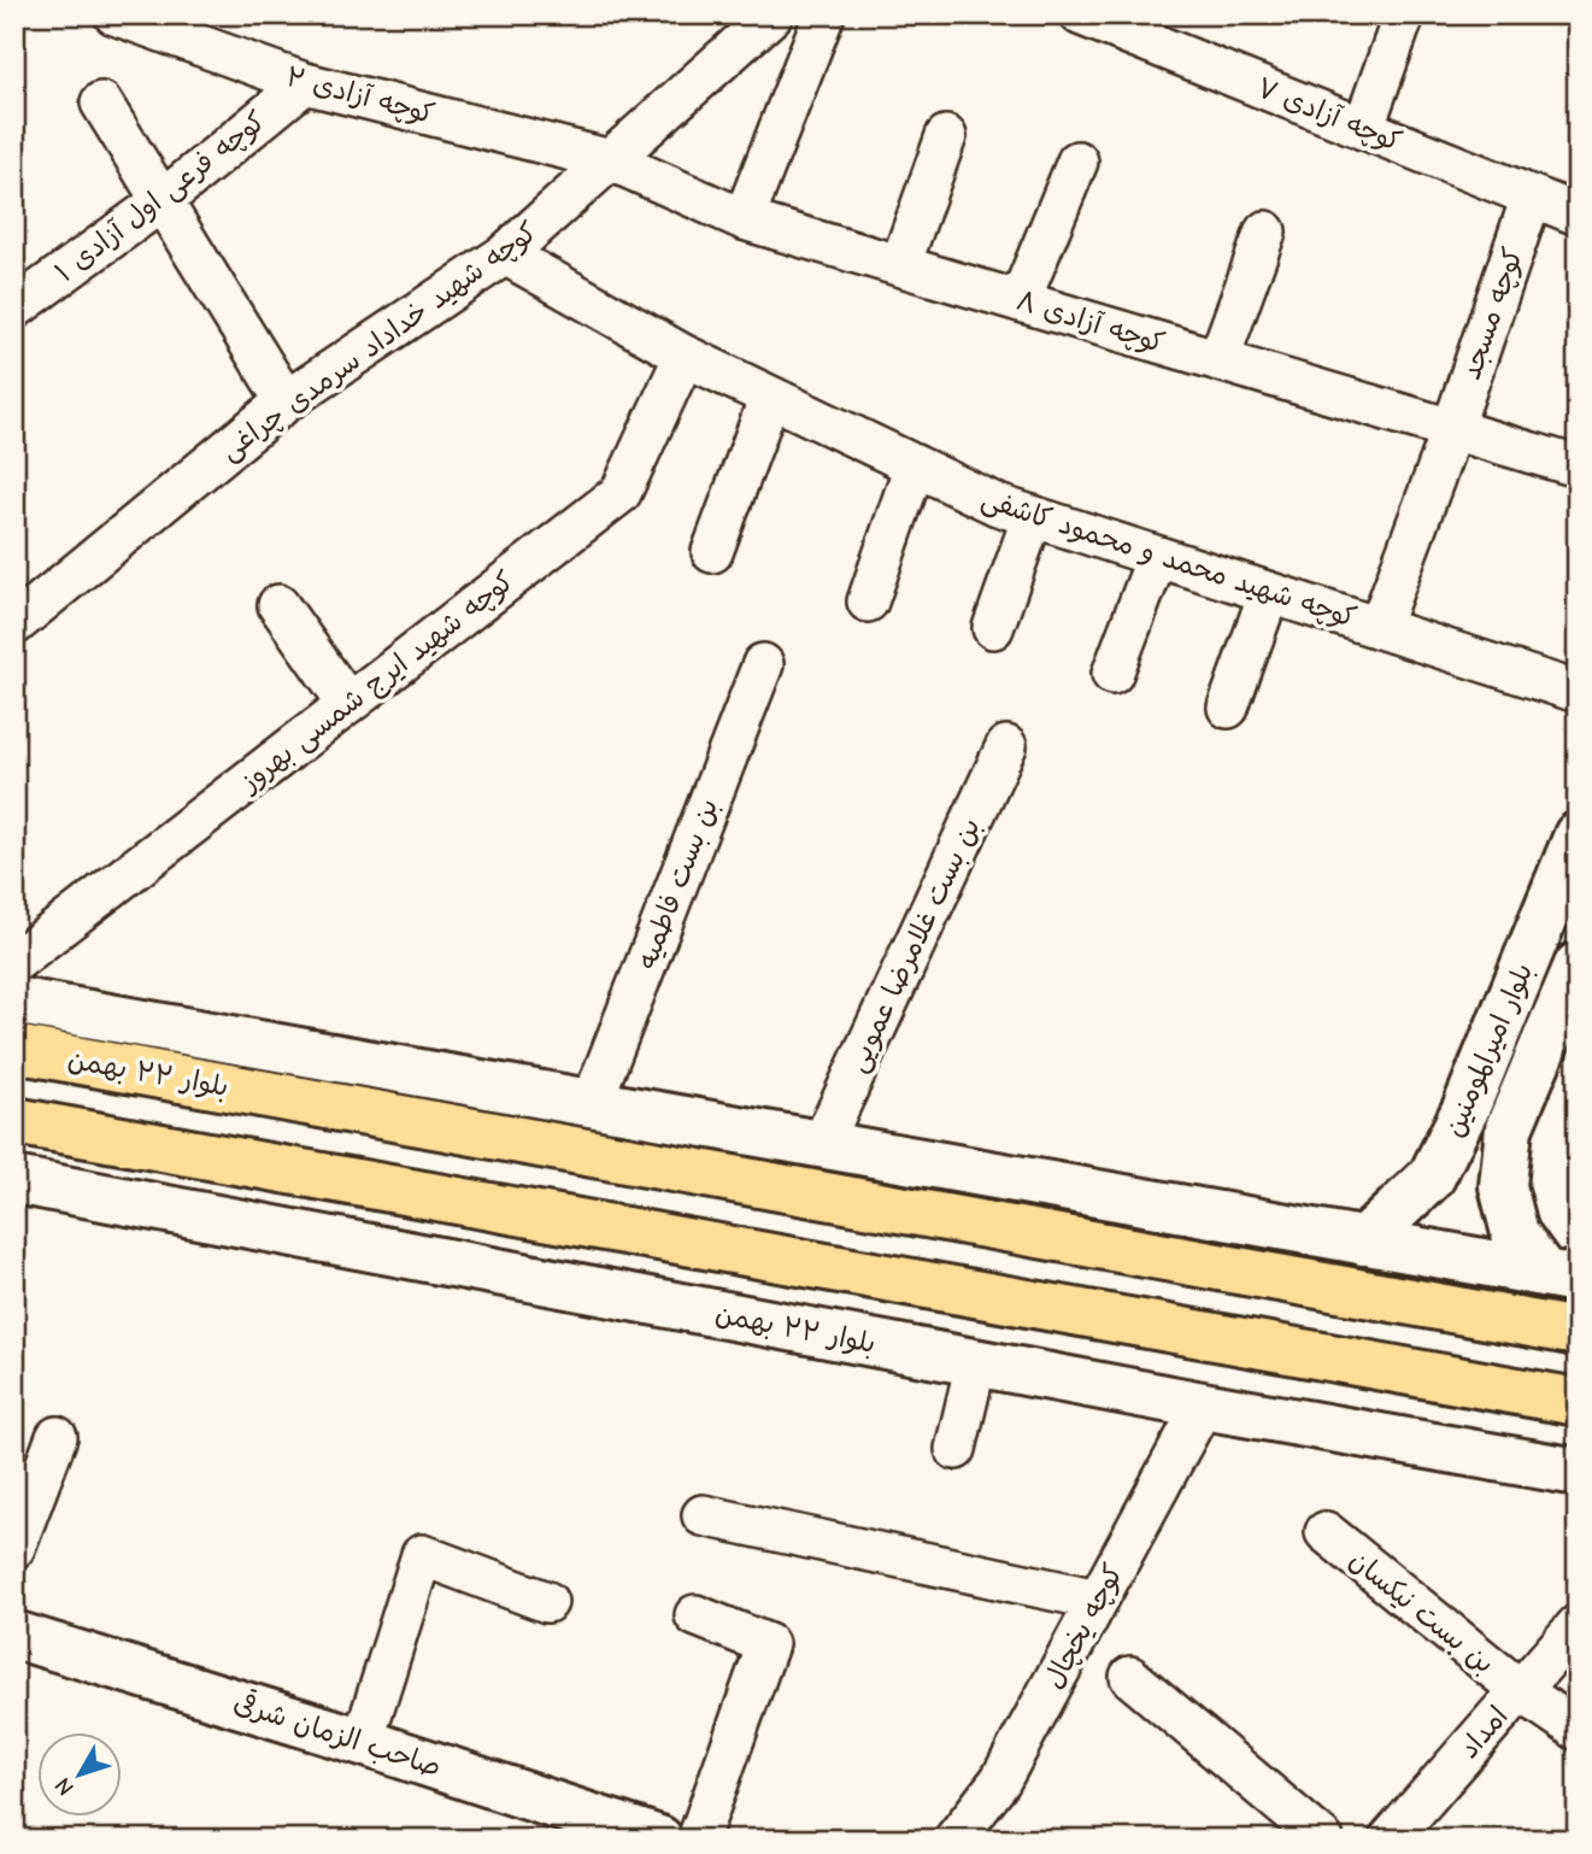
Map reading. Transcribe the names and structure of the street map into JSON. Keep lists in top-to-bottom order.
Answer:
{
  "streets": {
    "main road": ["بلوار امیرالمومنین", "بلوار ۲۲ بهمن", "صاحب الزمان شرقی"],
    "street": [
      "کوچه آزادی ۲",
      "کوچه آزادی ۷",
      "کوچه فرعی اول آزادی ۱",
      "کوچه مسجد",
      "کوچه آزادی ۸",
      "کوچه شهید خداداد سرمدی چراغی",
      "کوچه شهید محمد و محمود کاشفی",
      "کوچه شهید ایرج شمسی بهروز",
      "بن بست فاطمیه",
      "بن بست غلامرضا عمویی",
      "بن بست نیکسان",
      "کوچه یخچال",
      "امداد"
    ]
  },
  "crossings": [
    ["کوچه آزادی ۲", "کوچه فرعی اول آزادی ۱"],
    ["کوچه آزادی ۲", "کوچه آزادی ۸"],
    ["کوچه آزادی ۲", "کوچه شهید خداداد سرمدی چراغی"],
    ["کوچه آزادی ۷", "کوچه مسجد"],
    ["کوچه مسجد", "کوچه آزادی ۸"],
    ["کوچه مسجد", "کوچه شهید محمد و محمود کاشفی"],
    ["کوچه آزادی ۸", "کوچه شهید خداداد سرمدی چراغی"],
    ["کوچه شهید خداداد سرمدی چراغی", "کوچه شهید محمد و محمود کاشفی"],
    ["کوچه شهید محمد و محمود کاشفی", "کوچه شهید ایرج شمسی بهروز"],
    ["بن بست فاطمیه", "بلوار ۲۲ بهمن"],
    ["بن بست غلامرضا عمویی", "بلوار ۲۲ بهمن"],
    ["بلوار امیرالمومنین", "بلوار ۲۲ بهمن"],
    ["بلوار ۲۲ بهمن", "کوچه یخچال"],
    ["بن بست نیکسان", "امداد"]
  ],
  "north": "bottom left"
}
